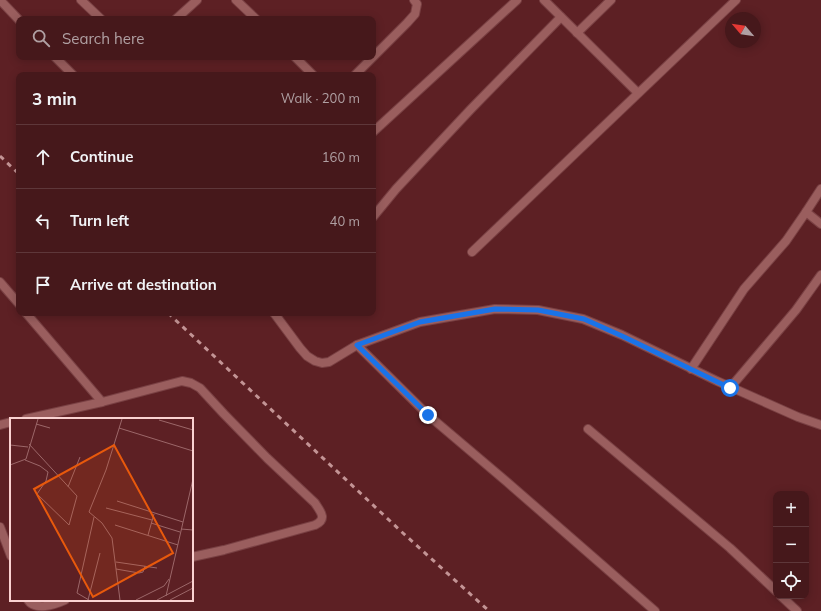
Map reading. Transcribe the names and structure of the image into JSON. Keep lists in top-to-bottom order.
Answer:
{
  "north": "top left",
  "page": {
    "search": "Search here",
    "heading": ["3 min", "Walk · 200 m"],
    "list": [
      ["Continue", "160 m"],
      ["Turn left", "40 m"],
      "Arrive at destination"
    ],
    "map_buttons": ["+", "−"]
  }
}
